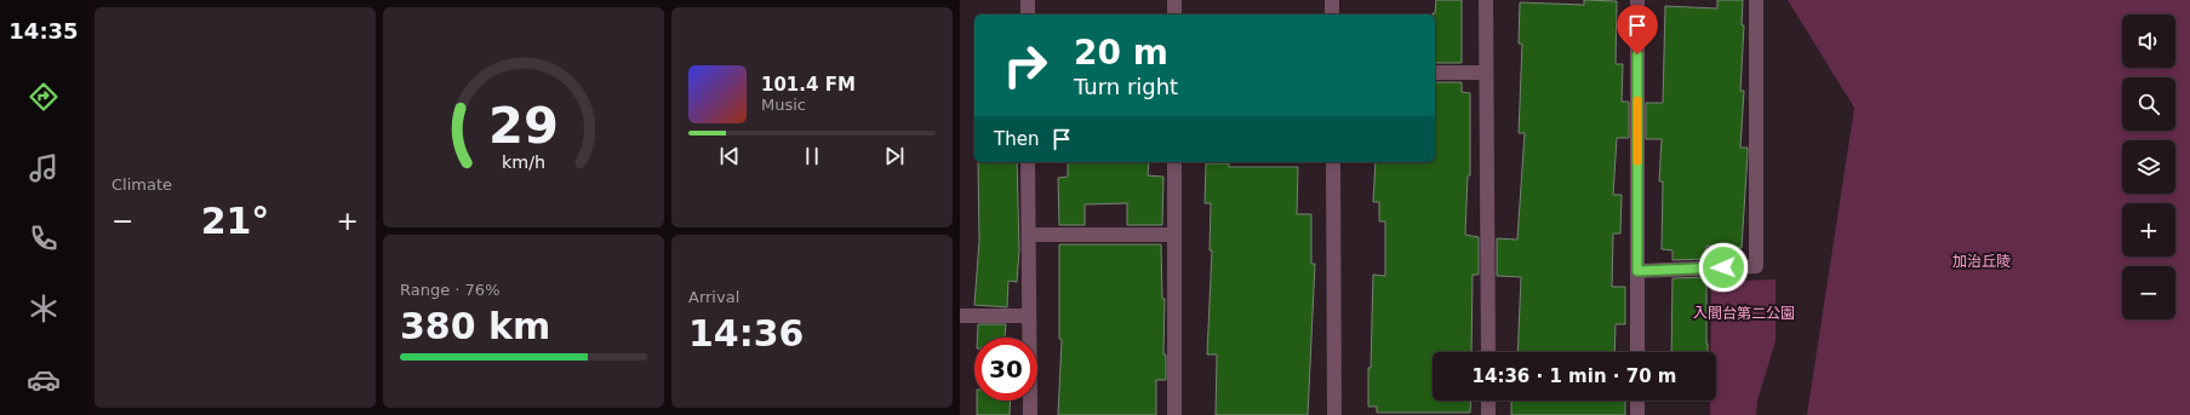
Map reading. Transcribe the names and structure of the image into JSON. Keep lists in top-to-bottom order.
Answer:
{
  "parks": ["加治丘陵", "入間台第二公園"],
  "page": {
    "tabs": "14:35",
    "tile": [
      "Climate",
      ["Range · 76%", "380 km"],
      ["Arrival", "14:36"]
    ],
    "map_buttons": ["+", "−"],
    "turn": ["20 m", "Turn right"],
    "song": ["101.4 FM", "Music"],
    "then": "Then",
    "heat": ["−", "21°", "+"],
    "limit": "30",
    "trip": "14:36 · 1 min · 70 m",
    "gauge": ["29", "km/h"]
  }
}
